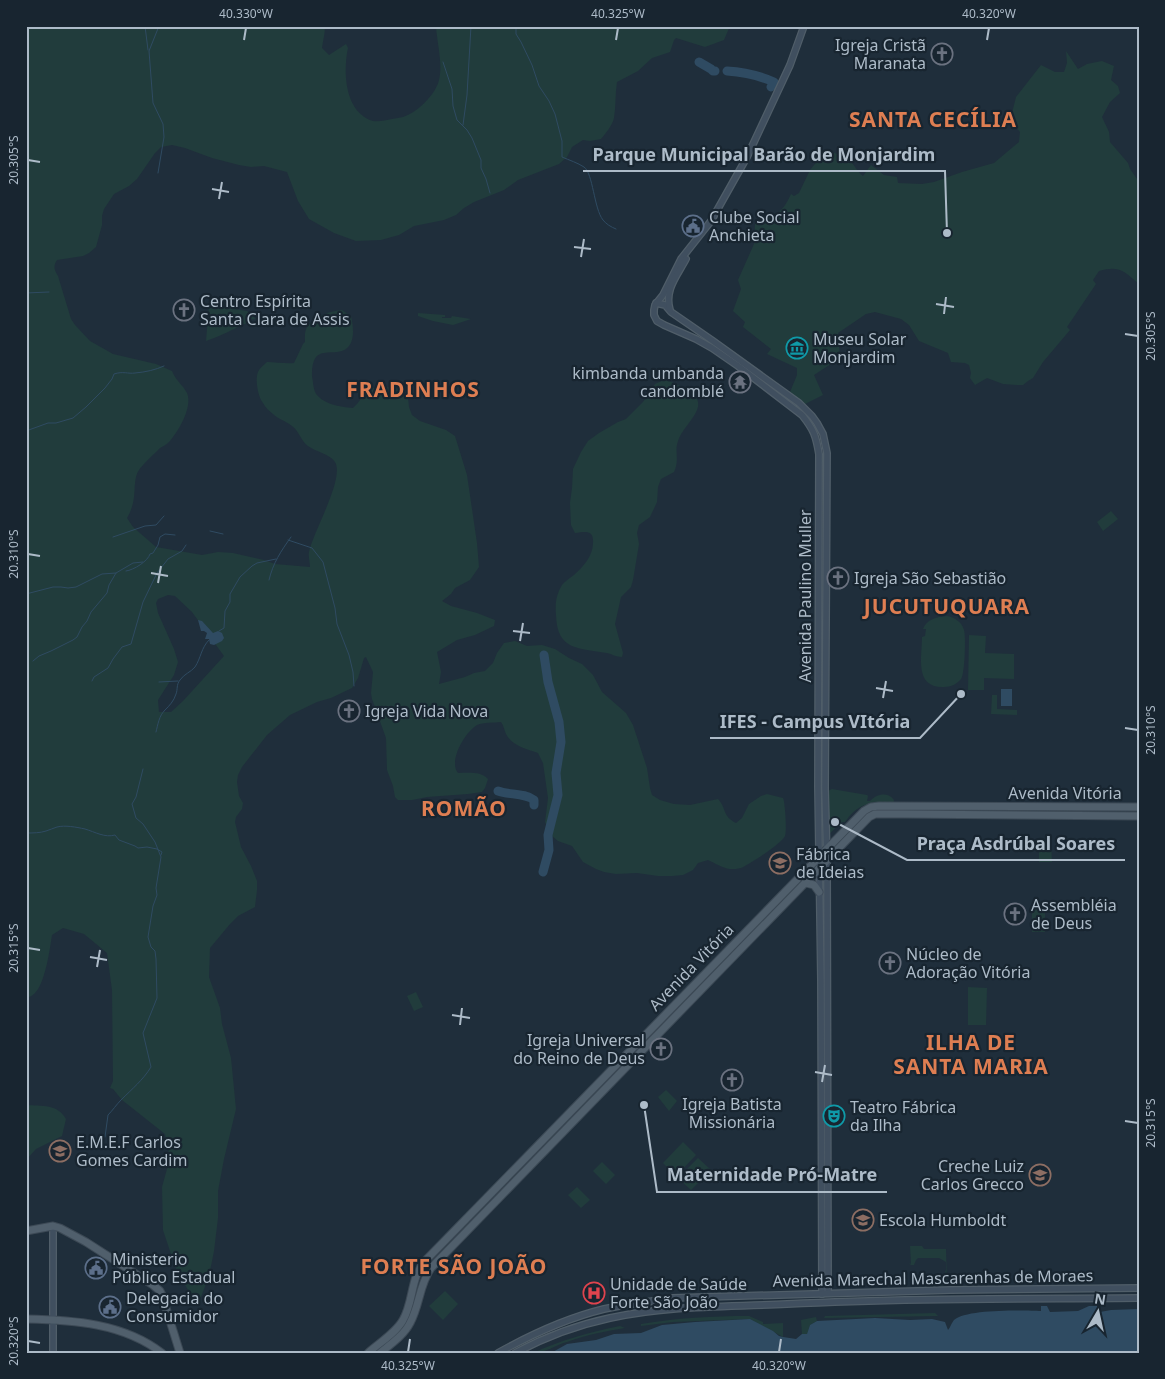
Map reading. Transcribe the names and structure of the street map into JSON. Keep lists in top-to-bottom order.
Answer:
{
  "streets": {
    "main road": ["Avenida Paulino Muller", "Avenida Vitória", "Avenida Marechal Mascarenhas de Moraes"]
  },
  "crossings": [
    ["Avenida Paulino Muller", "Avenida Vitória"],
    ["Avenida Paulino Muller", "Avenida Marechal Mascarenhas de Moraes"]
  ],
  "districts": [
    "SANTA CECÍLIA",
    "FRADINHOS",
    "JUCUTUQUARA",
    "ROMÃO",
    "ILHA DE SANTA MARIA",
    "FORTE SÃO JOÃO"
  ],
  "places": {
    "church": [
      "Igreja Cristã Maranata",
      "Centro Espírita Santa Clara de Assis",
      "Igreja São Sebastião",
      "Igreja Vida Nova",
      "Assembléia de Deus",
      "Núcleo de Adoração Vitória",
      "Igreja Universal do Reino de Deus",
      "Igreja Batista Missionária"
    ],
    "public building": ["Clube Social Anchieta", "Ministerio Público Estadual", "Delegacia do Consumidor"],
    "other": [
      "Parque Municipal Barão de Monjardim",
      "IFES - Campus VItória",
      "Praça Asdrúbal Soares",
      "Maternidade Pró-Matre"
    ],
    "museum": ["Museu Solar Monjardim"],
    "temple": ["kimbanda umbanda candomblé"],
    "school or university": [
      "Fábrica de Ideias",
      "E.M.E.F Carlos Gomes Cardim",
      "Creche Luiz Carlos Grecco",
      "Escola Humboldt"
    ],
    "theatre": ["Teatro Fábrica da Ilha"],
    "hospital": ["Unidade de Saúde Forte São João"]
  },
  "north": "top",
  "coordinates": [
    "40.330°W",
    "40.325°W",
    "40.320°W",
    "20.305°S",
    "20.310°S",
    "20.315°S",
    "20.320°S"
  ]
}
